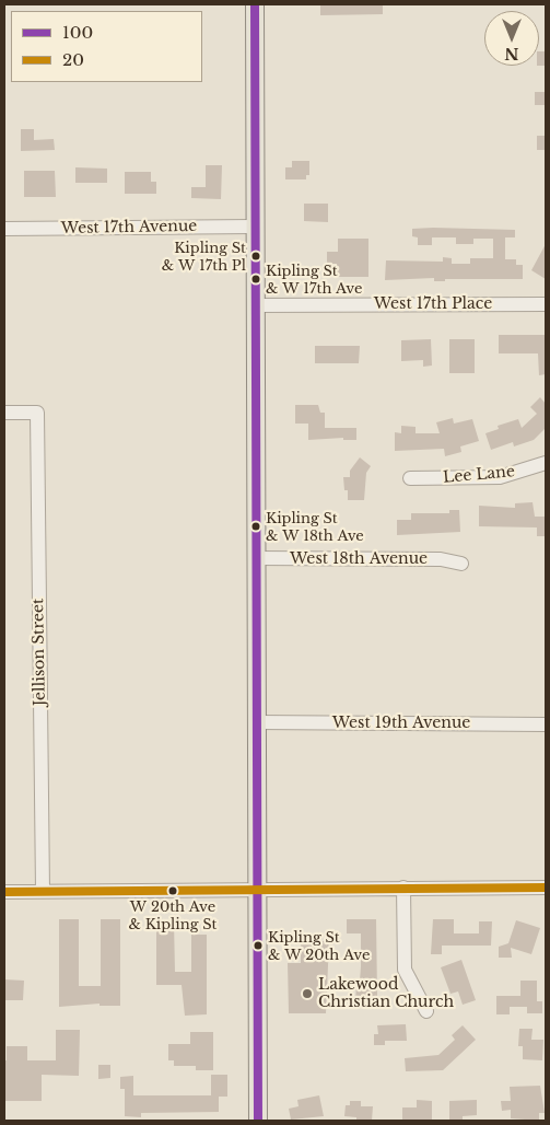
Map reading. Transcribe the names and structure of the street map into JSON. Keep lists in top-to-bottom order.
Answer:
{
  "streets": {
    "street": [
      "West 17th Avenue",
      "West 17th Place",
      "Lee Lane",
      "West 18th Avenue",
      "Jellison Street",
      "West 19th Avenue"
    ]
  },
  "places": [
    "Kipling St & W 17th Pl",
    "Kipling St & W 17th Ave",
    "Kipling St & W 18th Ave",
    "W 20th Ave & Kipling St",
    "Kipling St & W 20th Ave",
    "Lakewood Christian Church"
  ],
  "lines": ["transit line 100", "transit line 20"],
  "legend": ["100", "20"],
  "north": "bottom"
}
